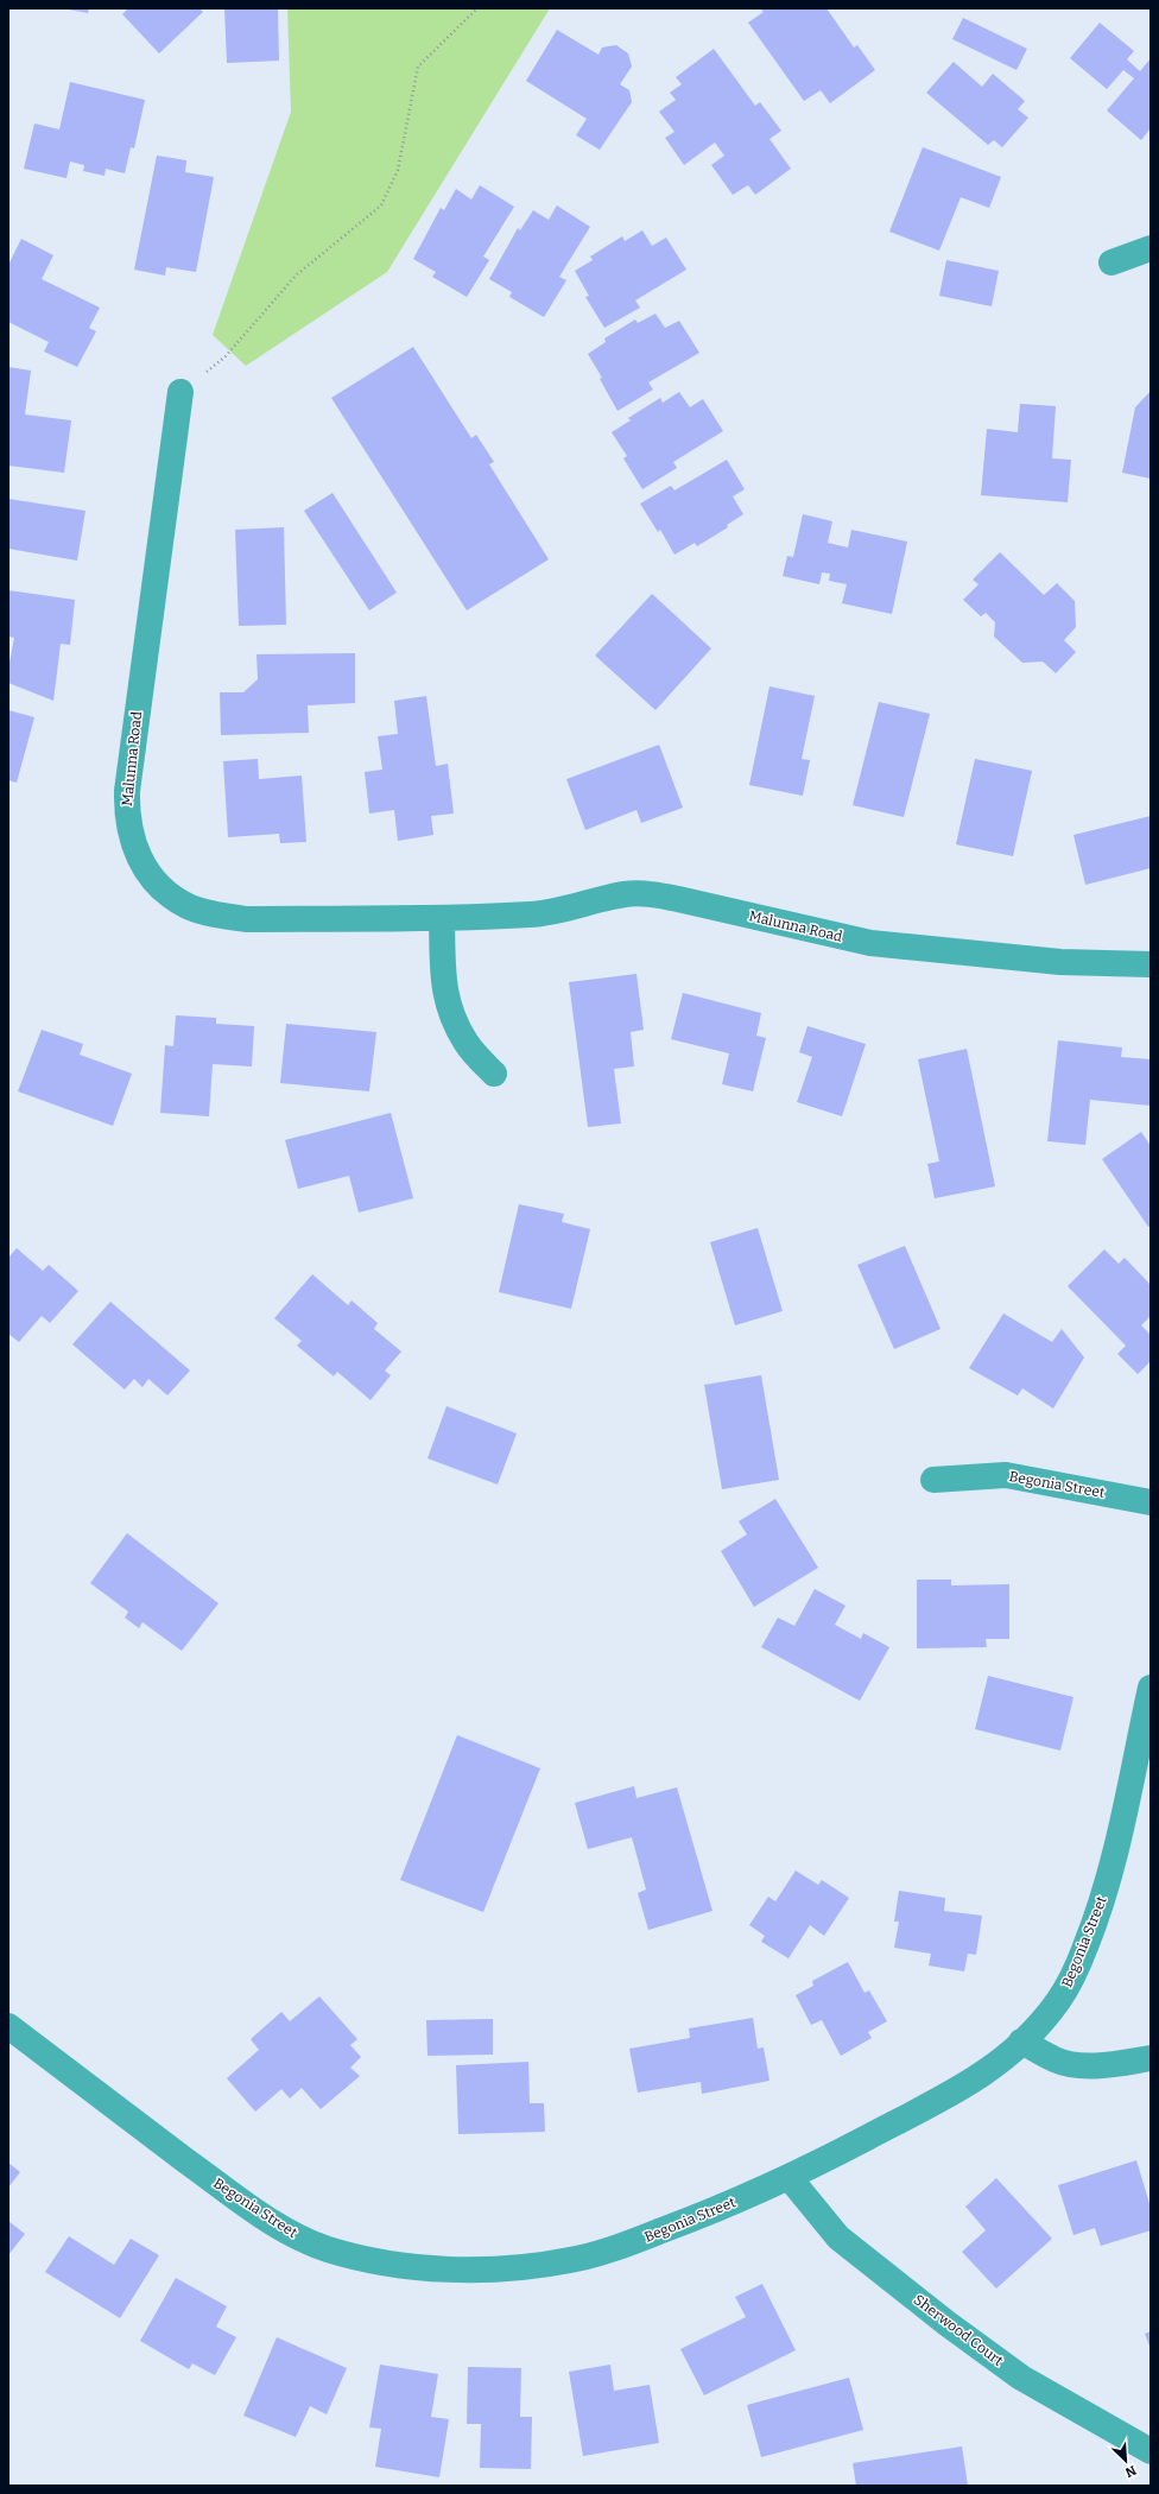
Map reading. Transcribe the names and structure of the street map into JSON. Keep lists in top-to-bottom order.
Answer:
{
  "streets": {
    "street": ["Malunna Road", "Begonia Street", "Sherwood Court"]
  },
  "crossings": [
    ["Begonia Street", "Sherwood Court"]
  ],
  "north": "bottom right"
}
